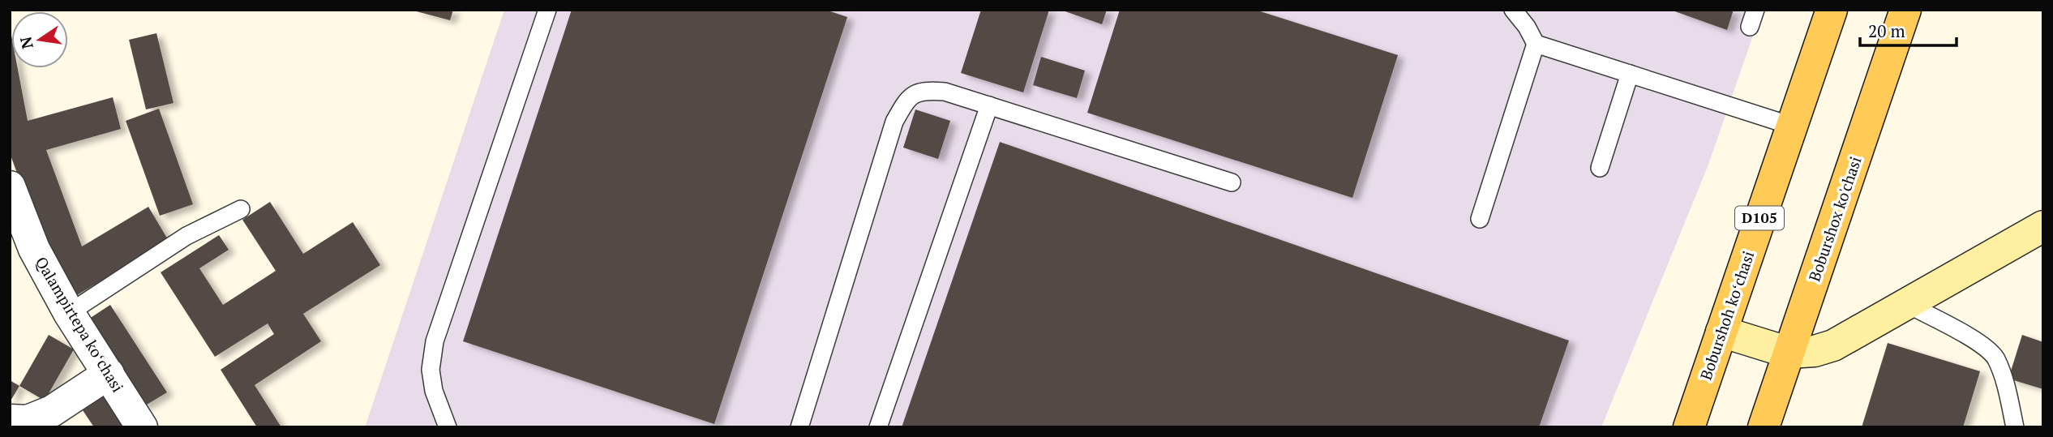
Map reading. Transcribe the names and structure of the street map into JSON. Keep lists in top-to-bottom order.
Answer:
{
  "streets": {
    "main road": ["D105", "Boburshox ko'chasi", "Boburshoh koʻchasi"],
    "street": ["Qalampirtepa koʻchasi"]
  },
  "scale_bar": "20 m",
  "north": "left"
}
